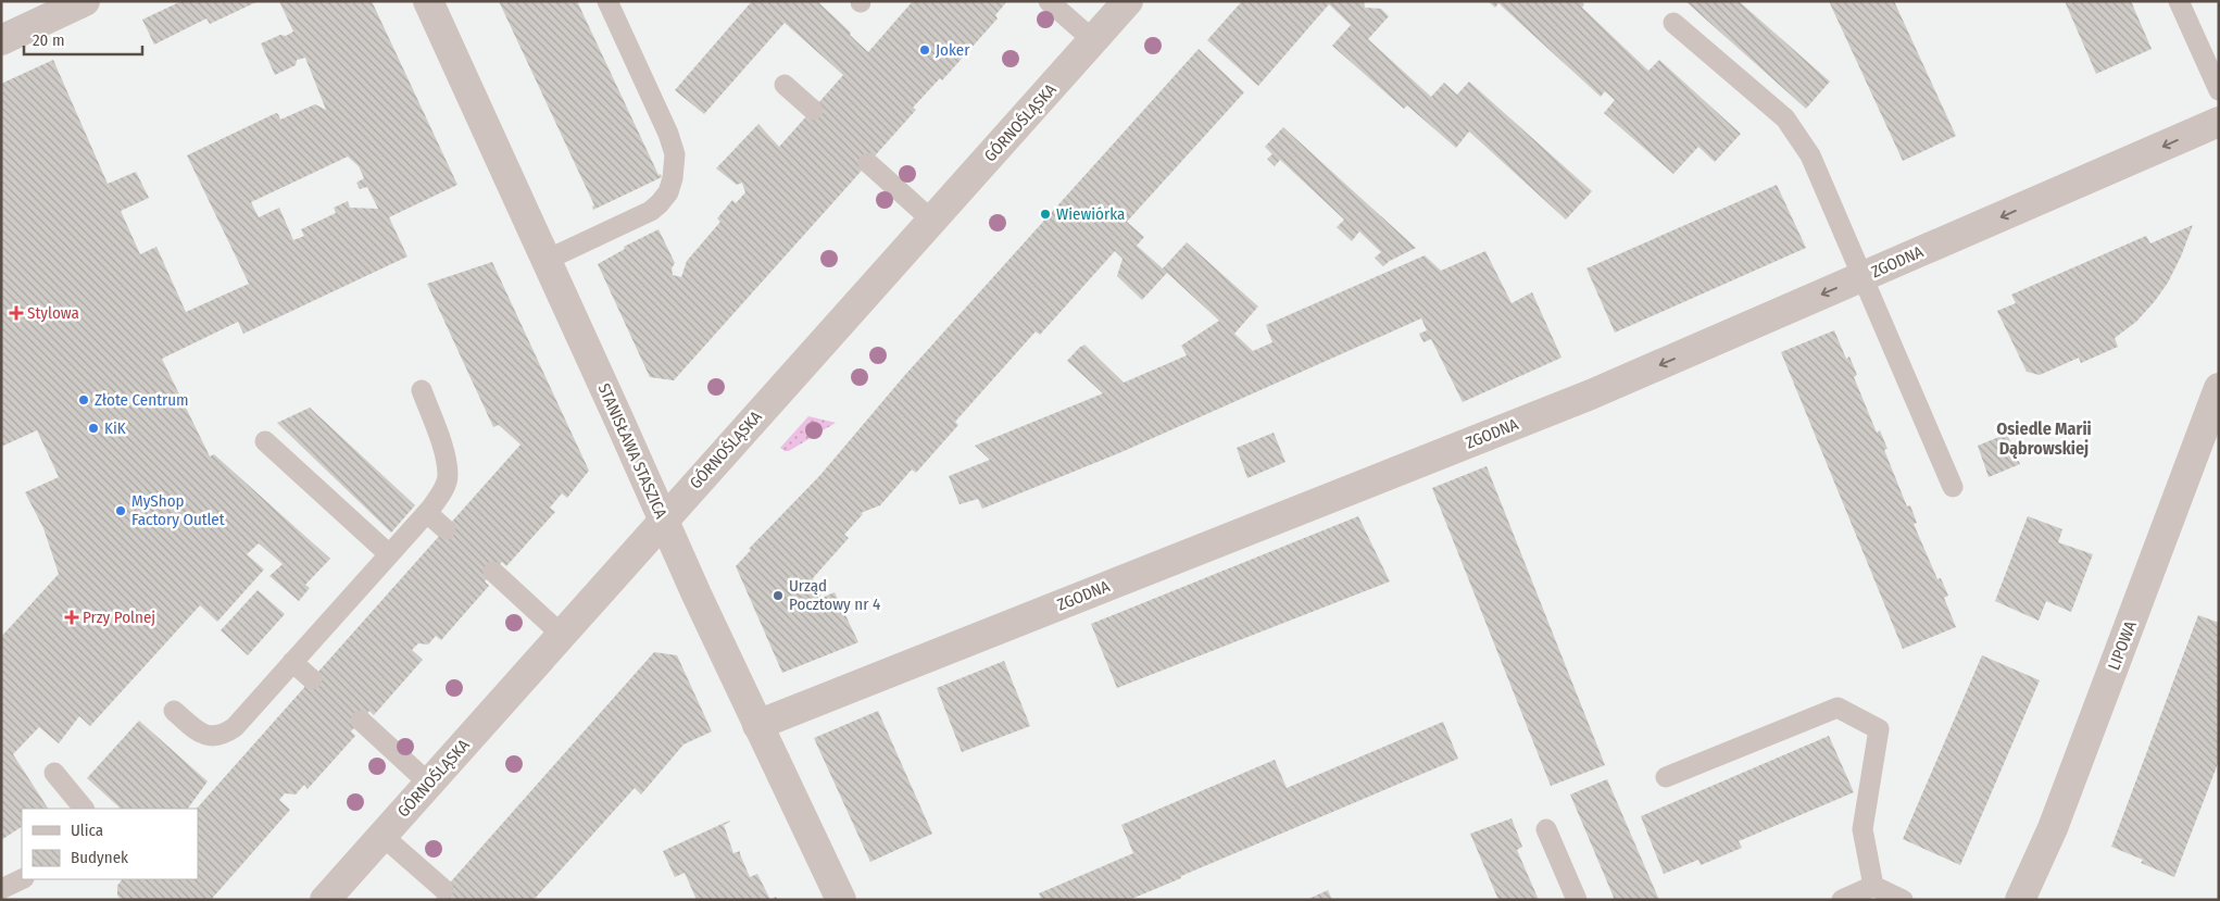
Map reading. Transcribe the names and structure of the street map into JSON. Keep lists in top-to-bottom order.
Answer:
{
  "streets": {
    "street": [
      "GÓRNOŚLĄSKA",
      "ZGODNA",
      "STANISŁAWA STASZICA",
      "LIPOWA"
    ]
  },
  "crossings": [
    ["GÓRNOŚLĄSKA", "STANISŁAWA STASZICA"],
    ["ZGODNA", "STANISŁAWA STASZICA"]
  ],
  "one_way": ["ZGODNA"],
  "districts": ["Osiedle Marii Dąbrowskiej"],
  "places": {
    "other": [
      "Joker",
      "Wiewiórka",
      "Złote Centrum",
      "KiK",
      "MyShop Factory Outlet",
      "Urząd Pocztowy nr 4"
    ],
    "health": ["Stylowa", "Przy Polnej"]
  },
  "legend": ["Ulica", "Budynek"],
  "scale_bar": "20 m"
}
